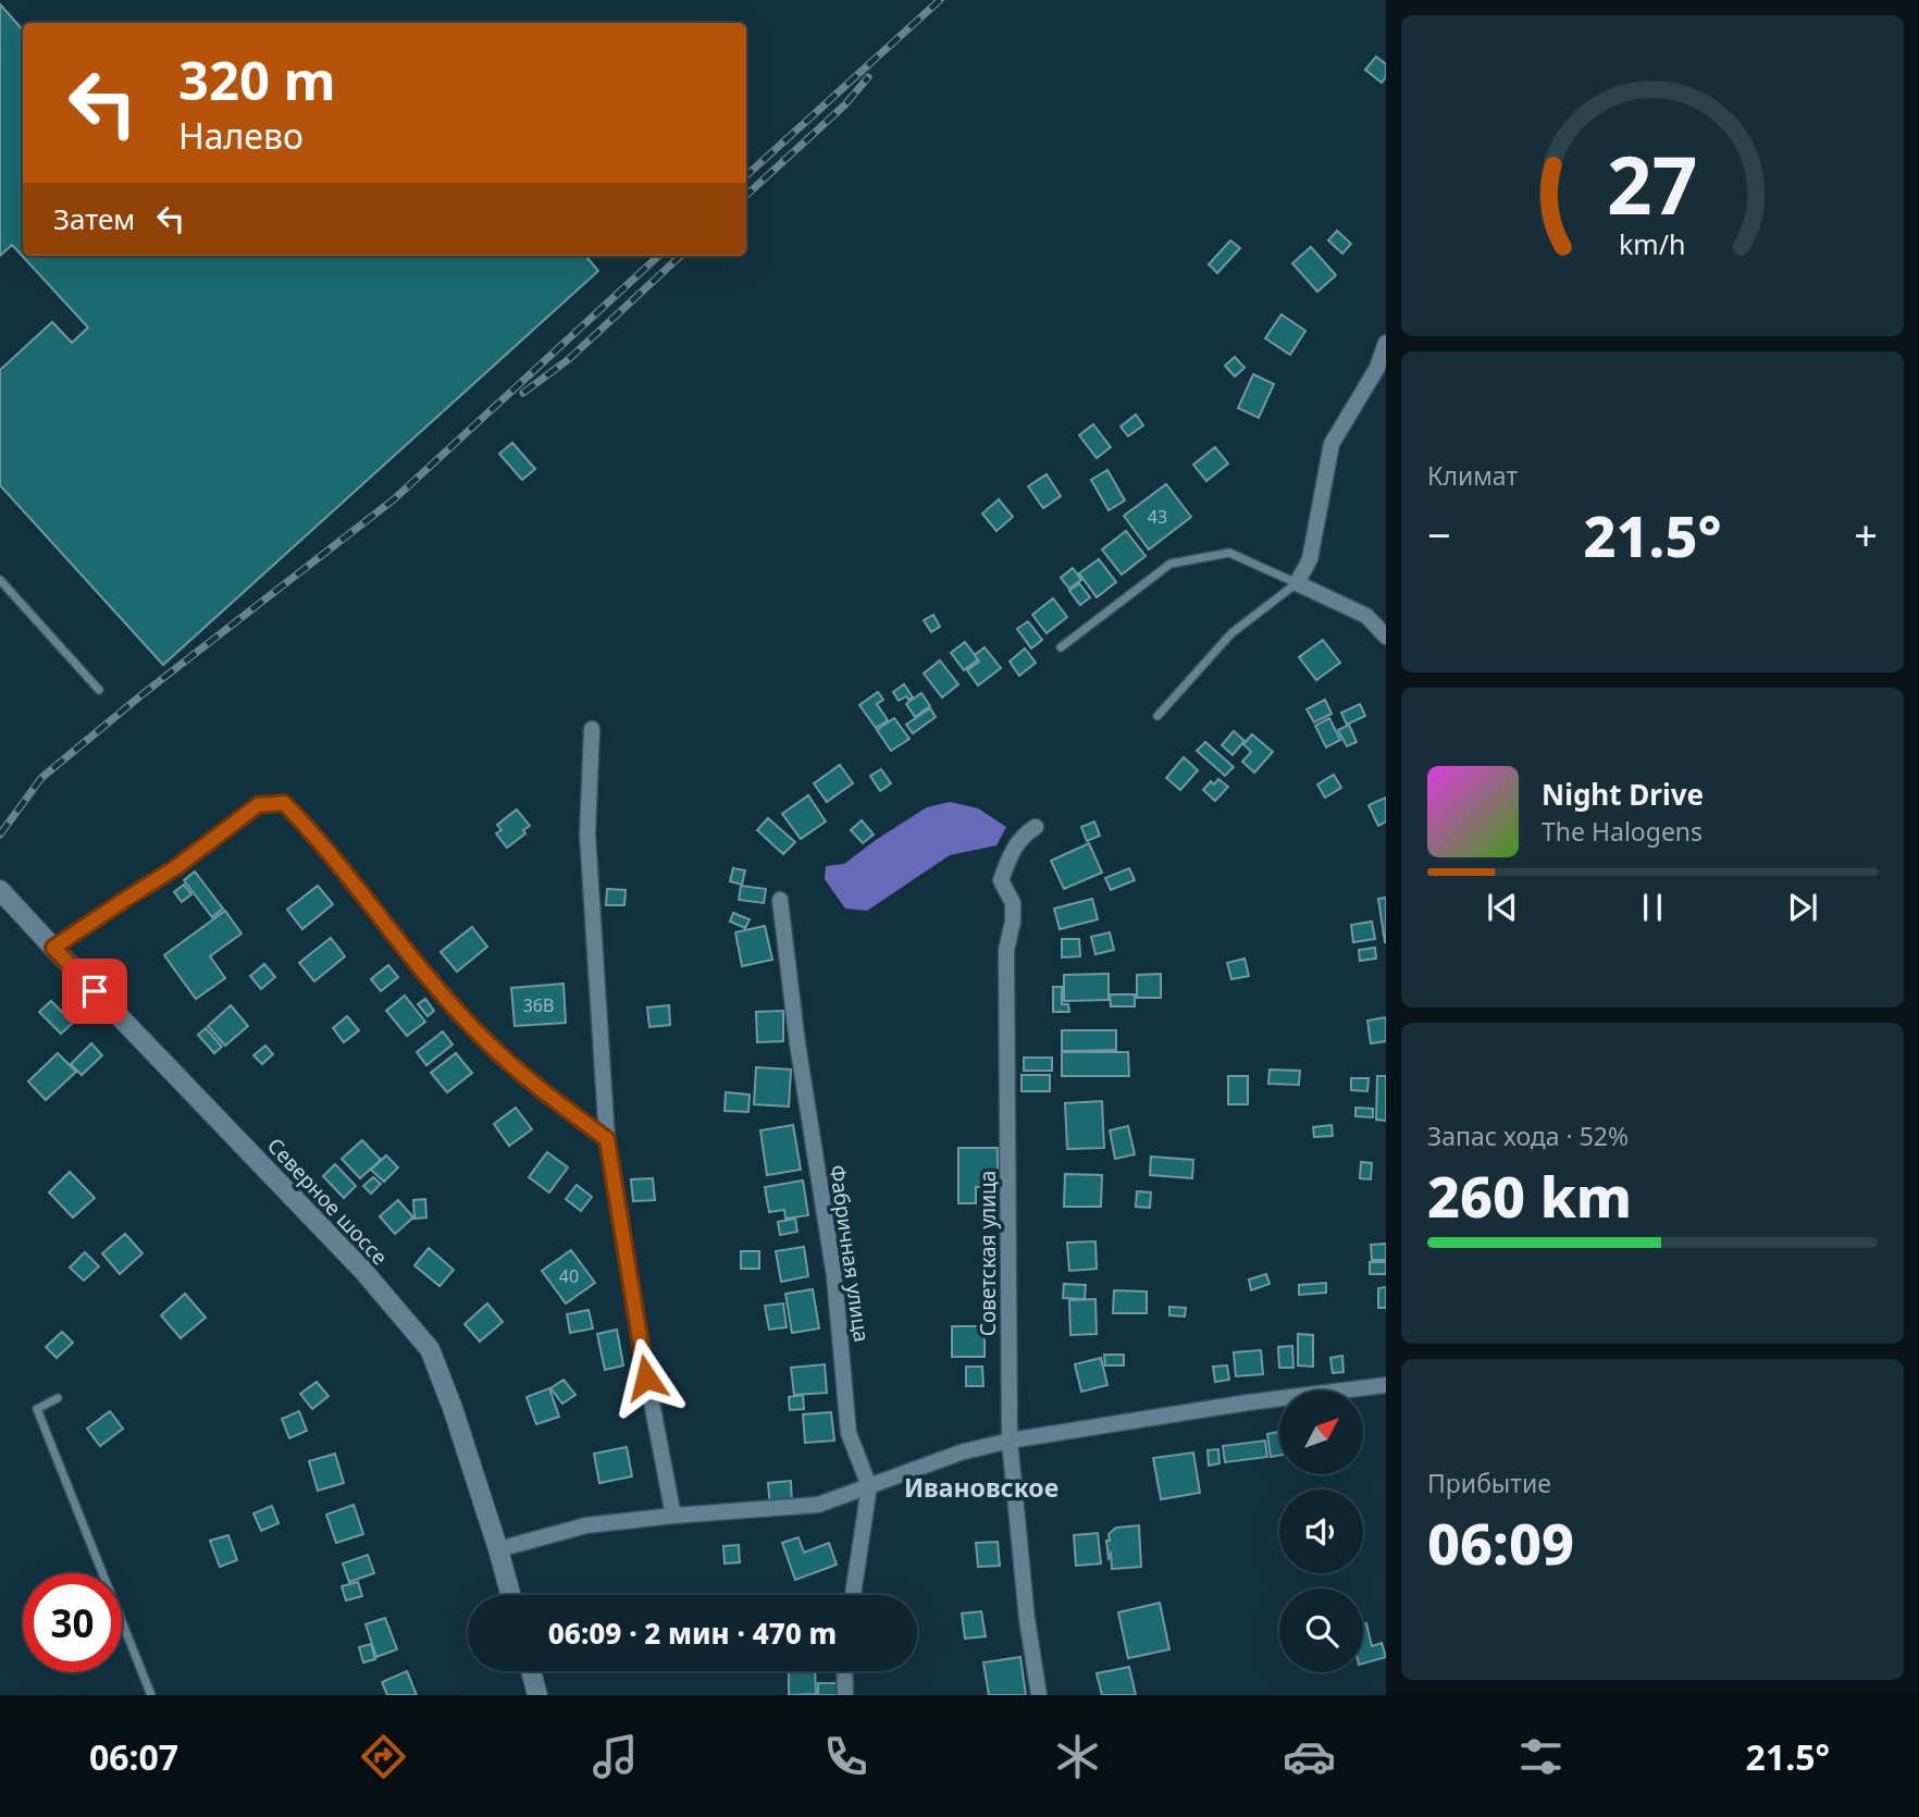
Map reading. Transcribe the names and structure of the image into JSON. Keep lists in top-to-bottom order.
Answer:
{
  "streets": {
    "main road": ["Северное шоссе"],
    "street": ["Фабричная улица", "Советская улица"]
  },
  "districts": ["Ивановское"],
  "house_numbers": ["43", "36В", "40"],
  "north": "top right",
  "page": {
    "turn": ["320 m", "Налево"],
    "then": "Затем",
    "tile": [
      "Климат",
      ["Запас хода · 52%", "260 km"],
      ["Прибытие", "06:09"]
    ],
    "heat": ["−", "21.5°", "+"],
    "song": ["Night Drive", "The Halogens"],
    "limit": "30",
    "trip": "06:09 · 2 мин · 470 m",
    "tabs": ["06:07", "21.5°"],
    "gauge": ["27", "km/h"]
  }
}
